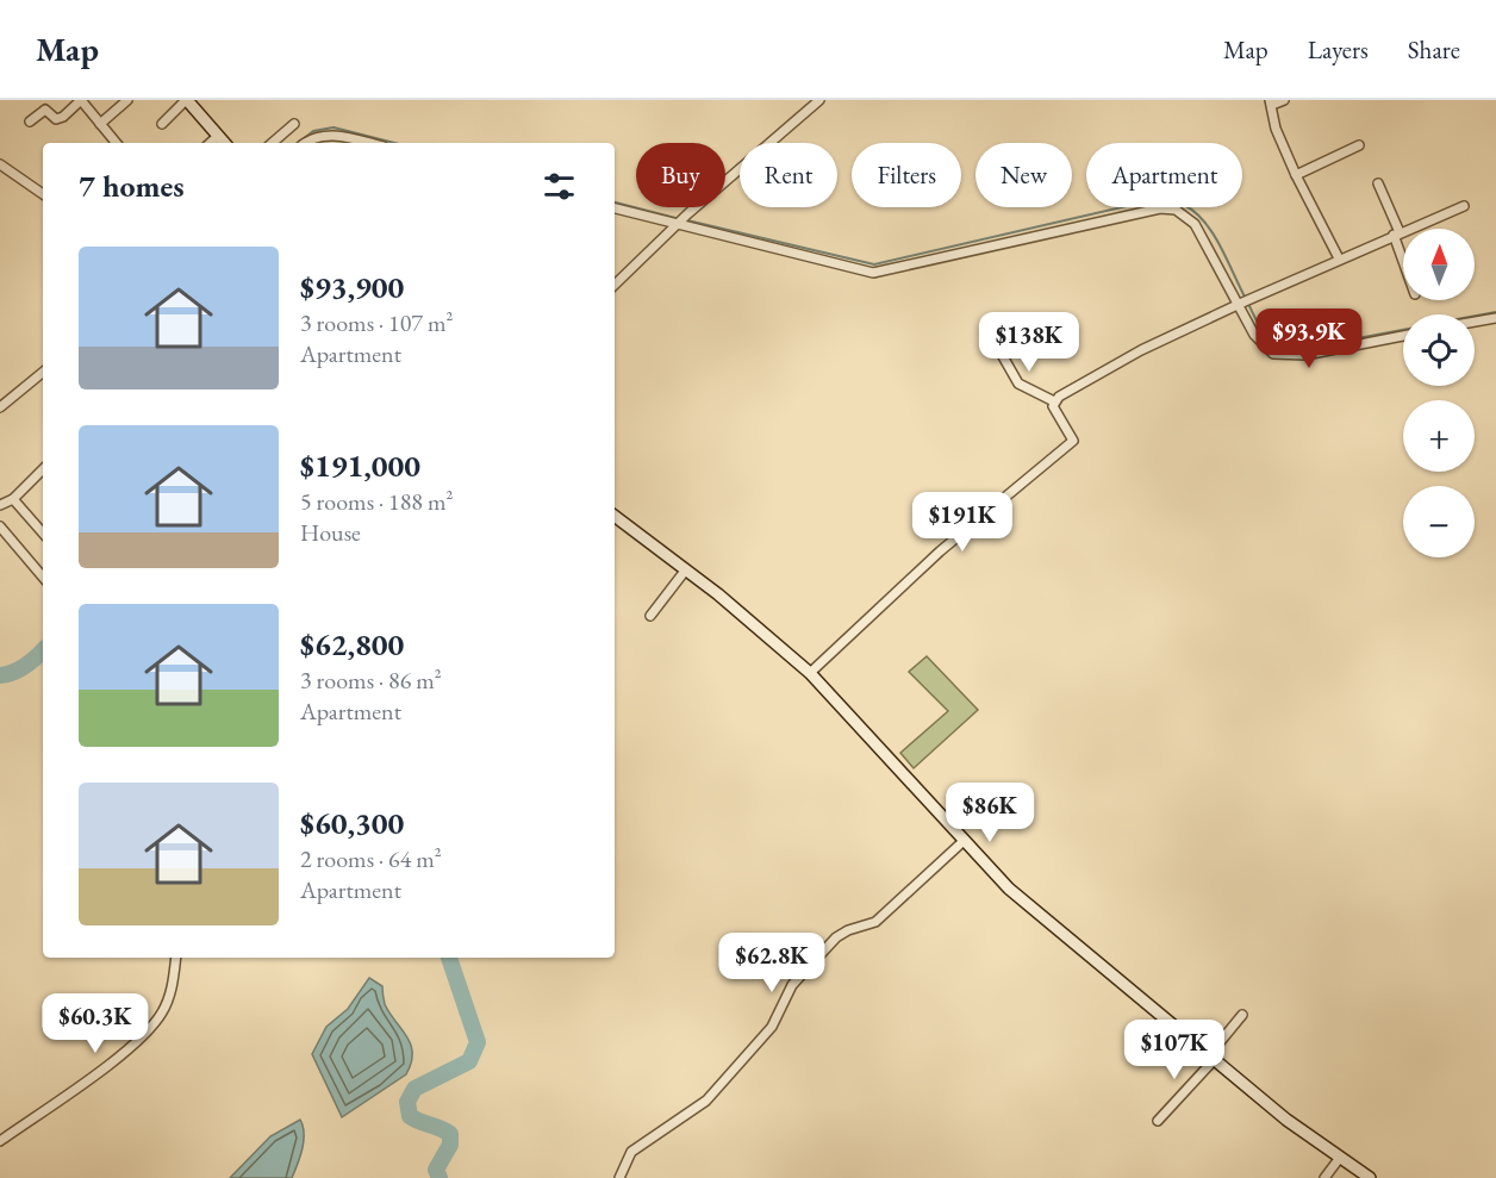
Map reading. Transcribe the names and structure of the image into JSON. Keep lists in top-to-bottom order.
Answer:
{
  "north": "top",
  "page": {
    "header": "Map",
    "nav": ["Map", "Layers", "Share"],
    "chip": [
      "Buy",
      "Rent",
      "Filters",
      "New",
      "Apartment"
    ],
    "heading": "7 homes",
    "map_buttons": ["+", "−"],
    "list": [
      {
        "name": "$93,900",
        "note": "3 rooms · 107 m² · Apartment"
      },
      {
        "name": "$191,000",
        "note": "5 rooms · 188 m² · House"
      },
      {
        "name": "$62,800",
        "note": "3 rooms · 86 m² · Apartment"
      },
      {
        "name": "$60,300",
        "note": "2 rooms · 64 m² · Apartment"
      }
    ],
    "price": [
      "$93.9K",
      "$138K",
      "$191K",
      "$86K",
      "$62.8K",
      "$60.3K",
      "$107K"
    ]
  }
}
